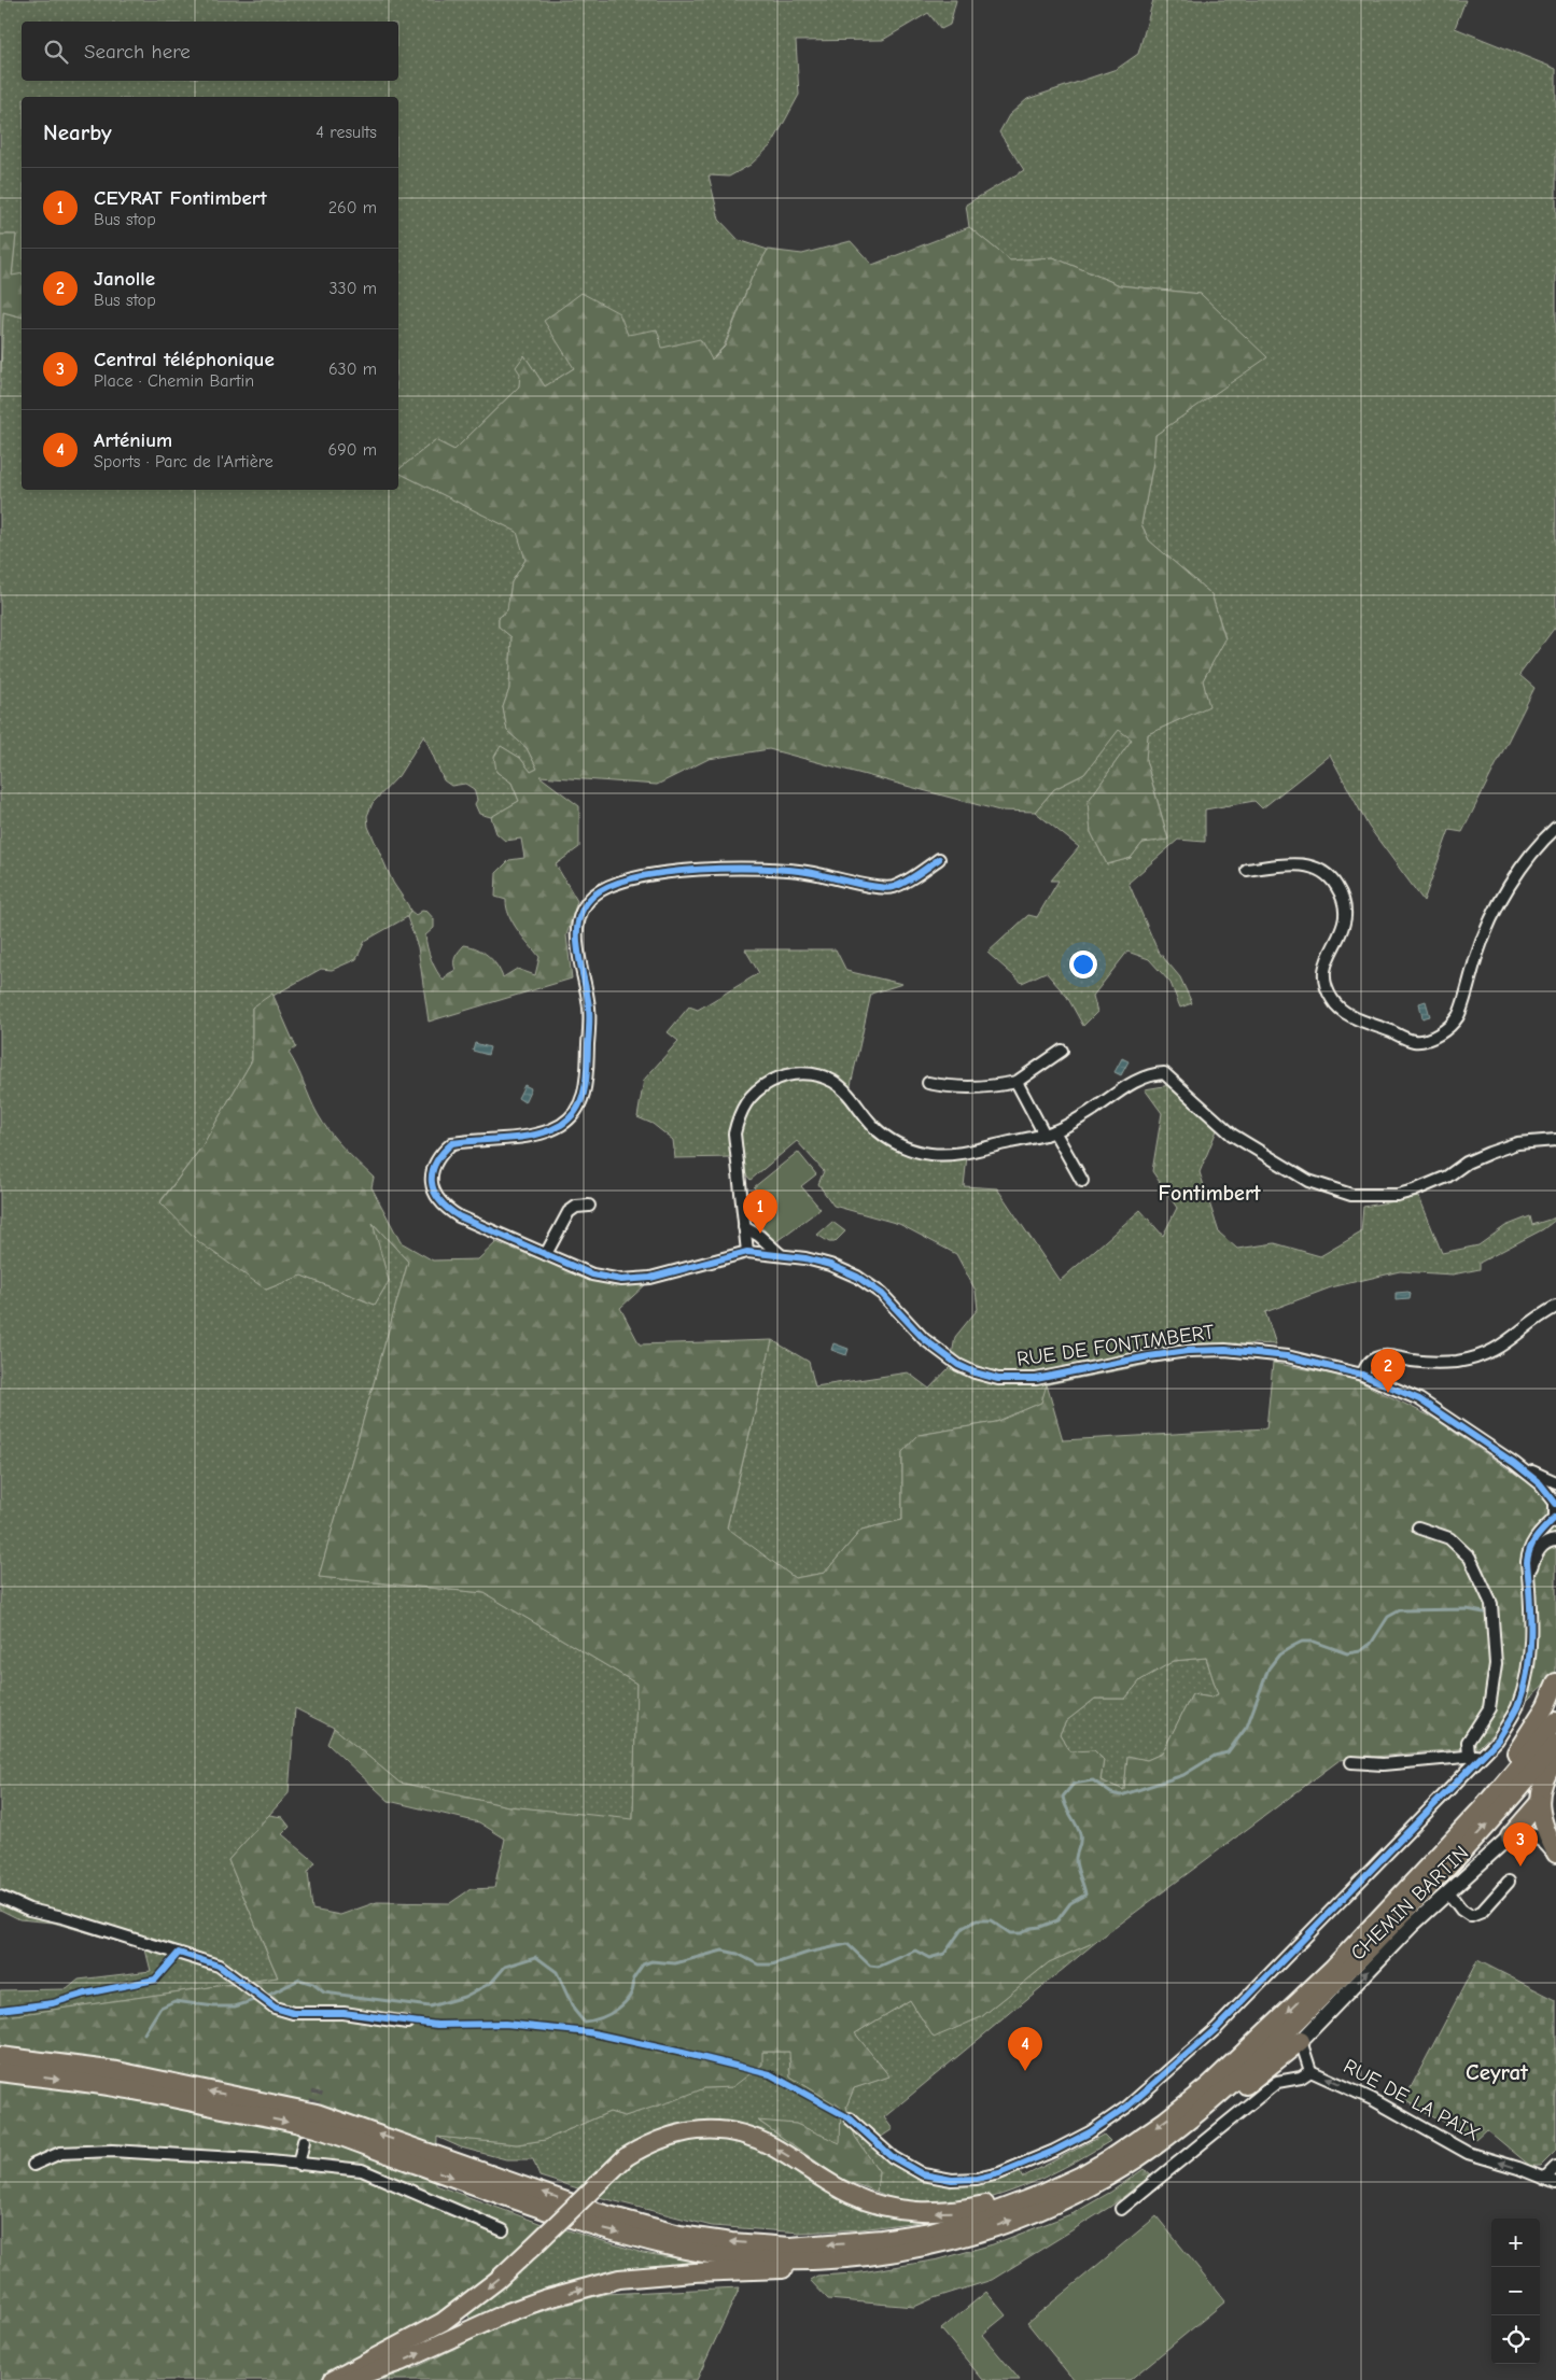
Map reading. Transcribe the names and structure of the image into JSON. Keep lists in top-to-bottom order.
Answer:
{
  "streets": {
    "street": ["RUE DE FONTIMBERT", "CHEMIN BARTIN", "RUE DE LA PAIX"]
  },
  "one_way": ["CHEMIN BARTIN", "RUE DE LA PAIX"],
  "districts": ["Fontimbert", "Ceyrat"],
  "page": {
    "search": "Search here",
    "heading": ["Nearby", "4 results"],
    "list": [
      {
        "mark": "1",
        "name": "CEYRAT Fontimbert",
        "note": "Bus stop",
        "value": "260 m"
      },
      {
        "mark": "2",
        "name": "Janolle",
        "note": "Bus stop",
        "value": "330 m"
      },
      {
        "mark": "3",
        "name": "Central téléphonique",
        "note": "Place · Chemin Bartin",
        "value": "630 m"
      },
      {
        "mark": "4",
        "name": "Arténium",
        "note": "Sports · Parc de l'Artière",
        "value": "690 m"
      }
    ],
    "pins": [
      "1",
      "2",
      "3",
      "4"
    ],
    "map_buttons": ["+", "−"]
  }
}
